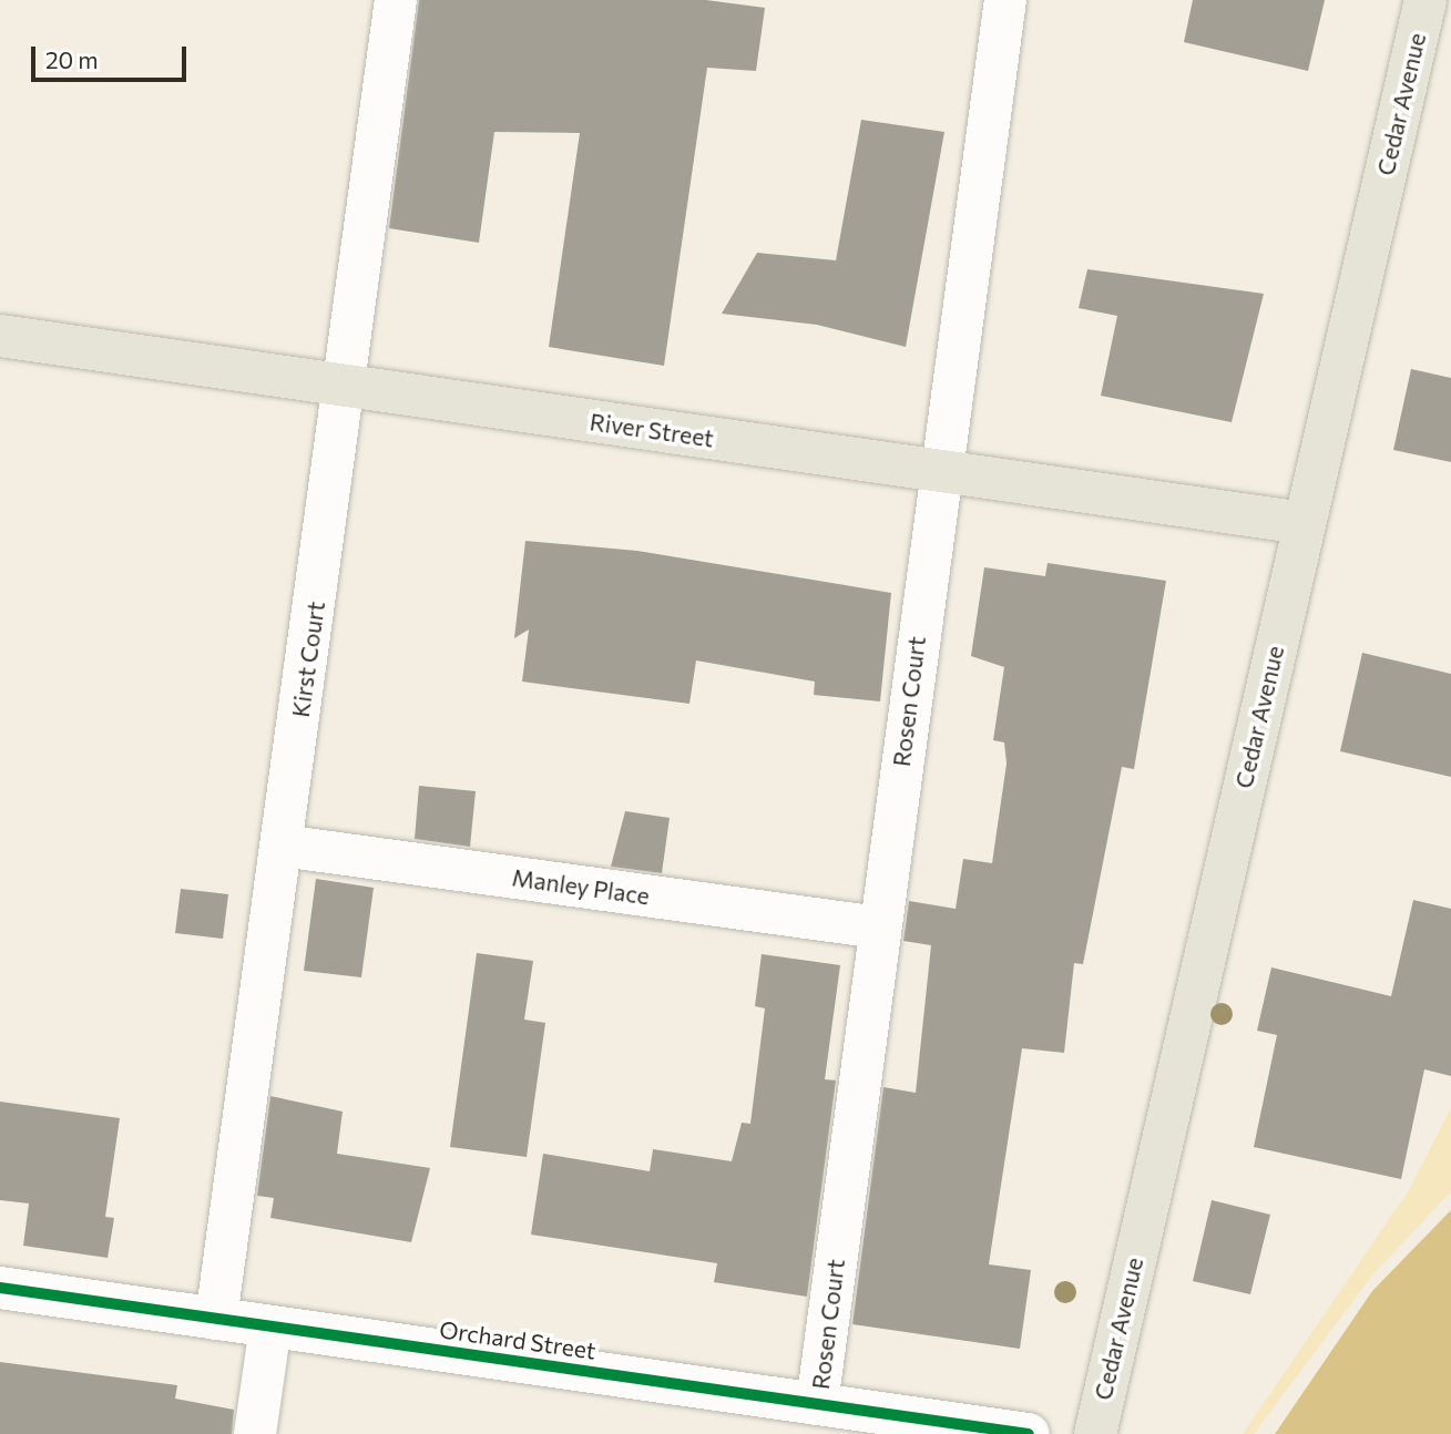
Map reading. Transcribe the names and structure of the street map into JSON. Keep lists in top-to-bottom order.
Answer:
{
  "streets": {
    "main road": ["Cedar Avenue", "River Street"],
    "street": [
      "Kirst Court",
      "Rosen Court",
      "Manley Place",
      "Orchard Street"
    ]
  },
  "crossings": [
    ["Cedar Avenue", "River Street"],
    ["River Street", "Kirst Court"],
    ["River Street", "Rosen Court"],
    ["Kirst Court", "Manley Place"],
    ["Kirst Court", "Orchard Street"],
    ["Rosen Court", "Manley Place"],
    ["Rosen Court", "Orchard Street"]
  ],
  "scale_bar": "20 m"
}
